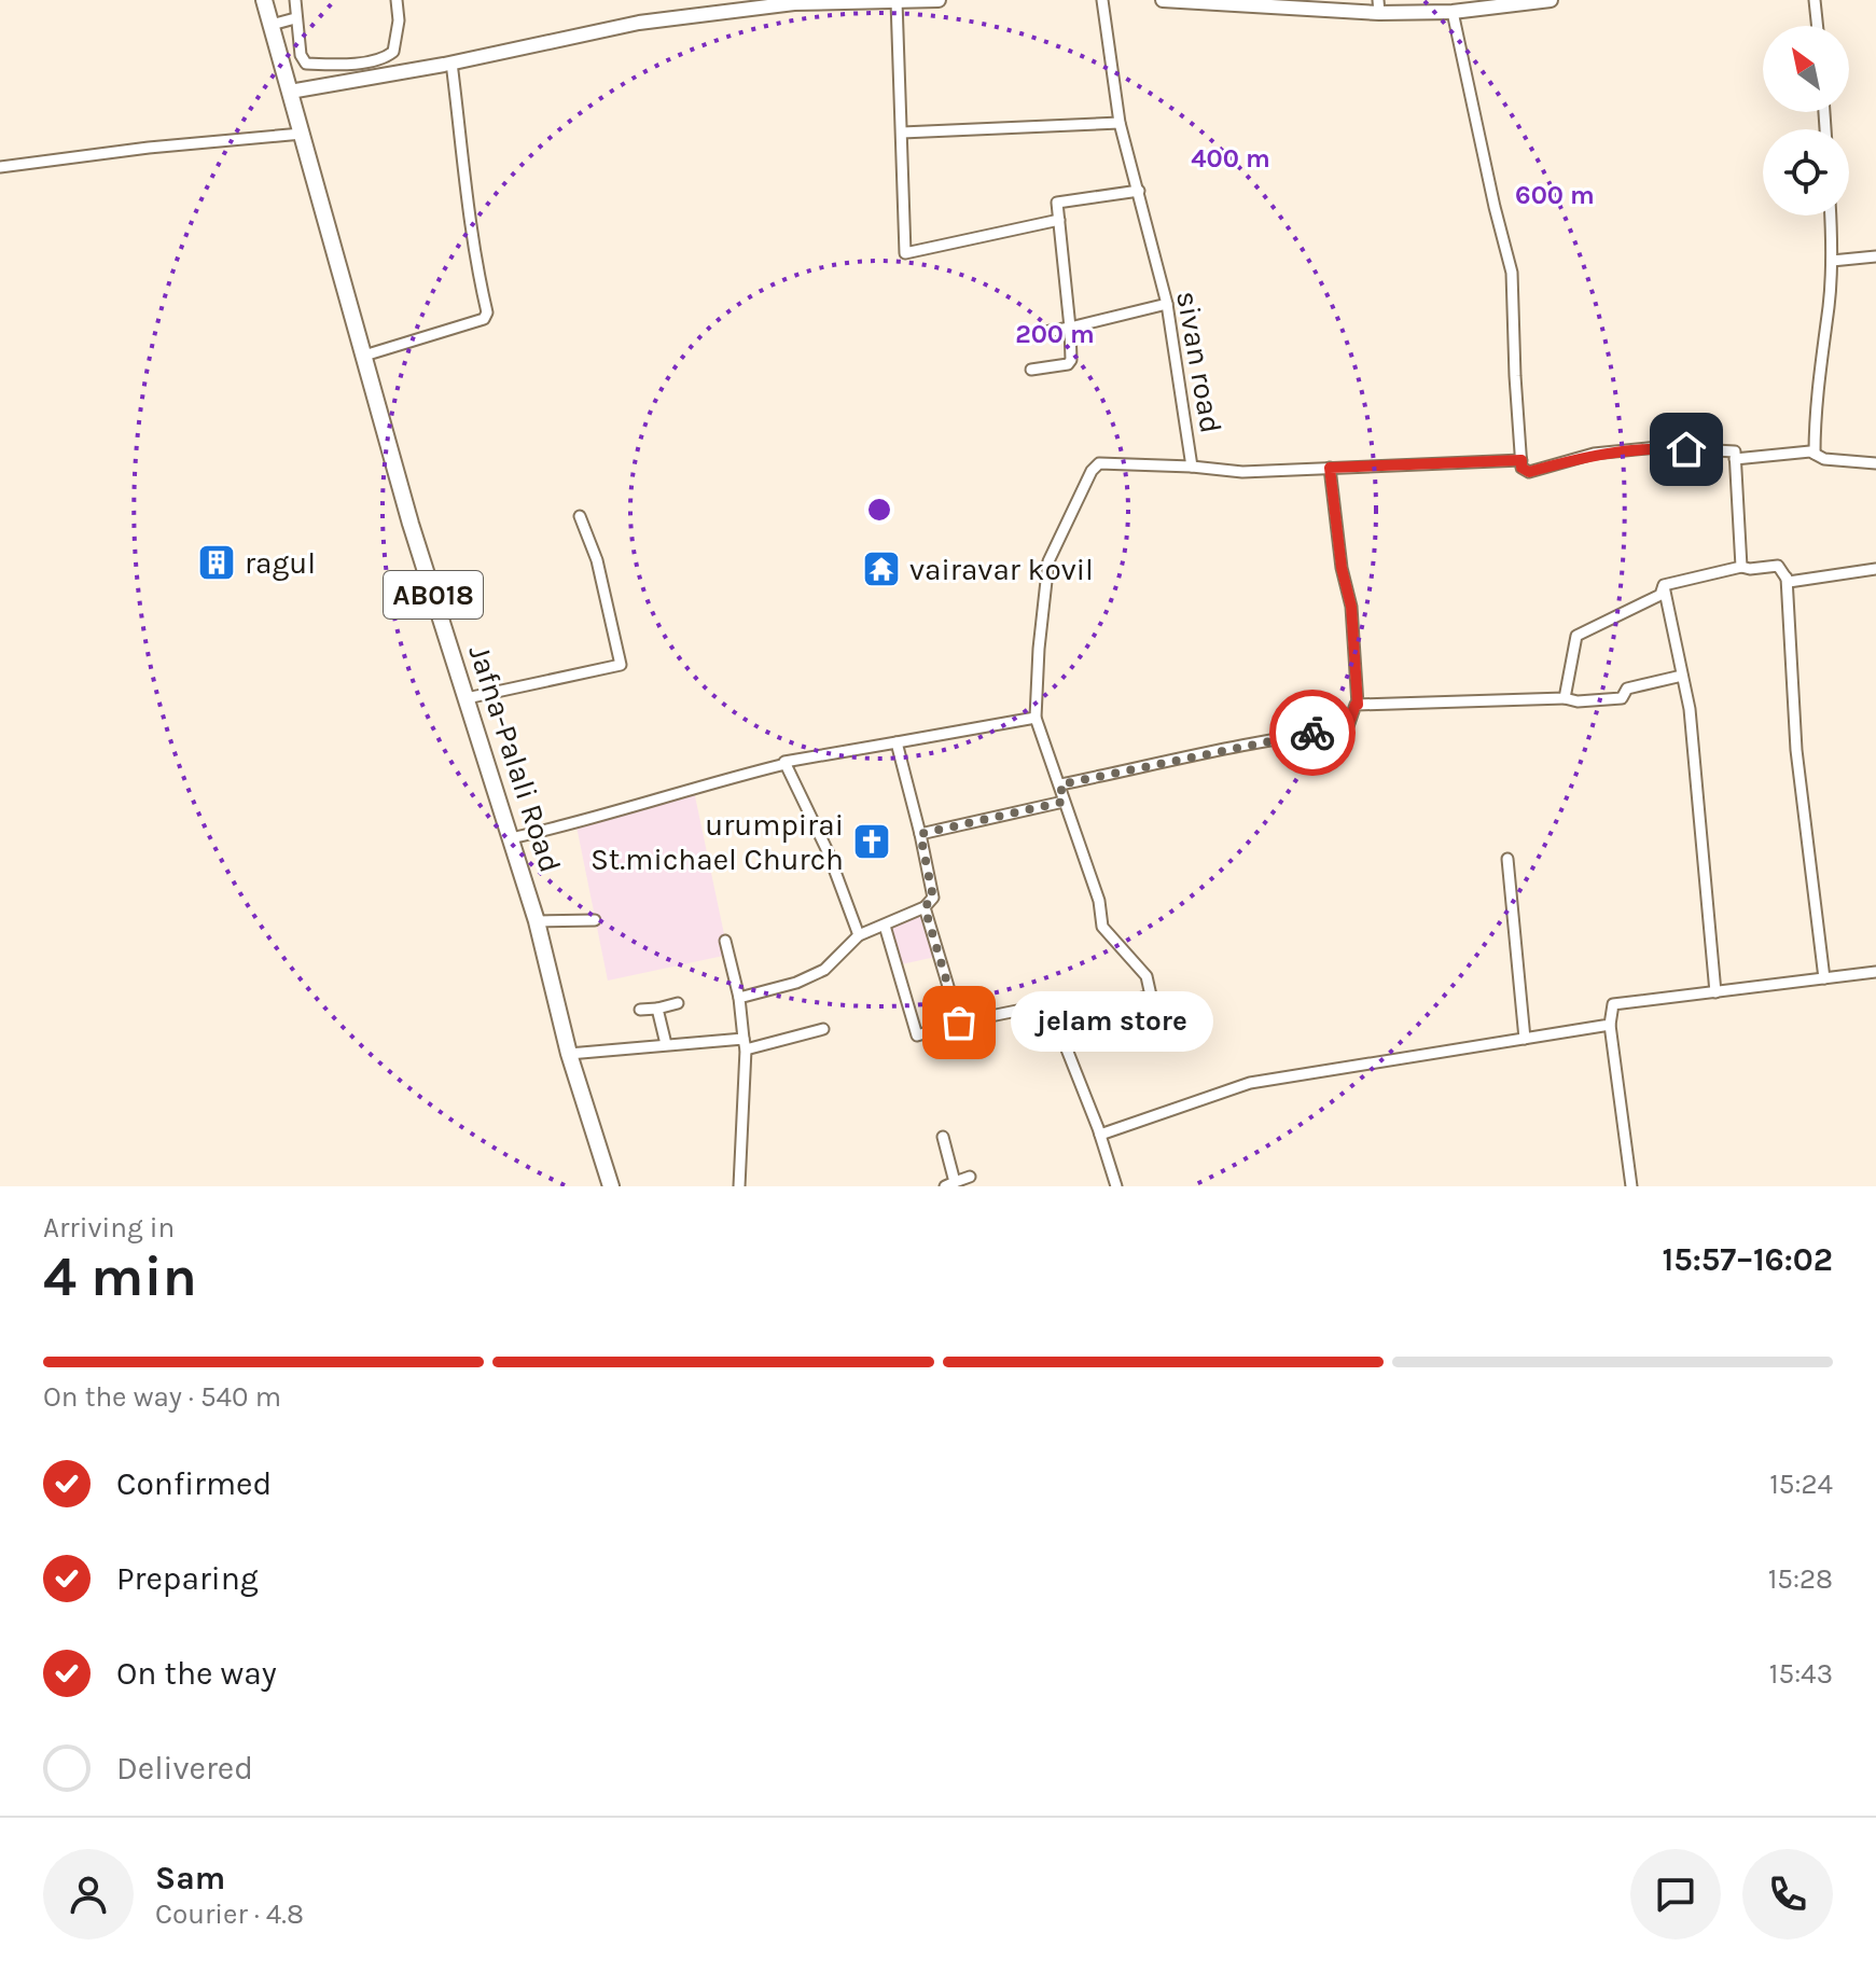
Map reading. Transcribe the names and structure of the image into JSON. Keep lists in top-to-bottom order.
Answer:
{
  "streets": {
    "main road": ["AB018", "Jafna-Palali Road"],
    "street": ["sivan road"]
  },
  "places": {
    "building": ["ragul"],
    "temple": ["vairavar kovil"],
    "church": ["urumpirai St.michael Church"],
    "other": ["jelam store"]
  },
  "north": "top left",
  "page": {
    "bubble": "jelam store",
    "heading": ["4 min", "Arriving in", "15:57–16:02"],
    "panel": ["Sam", "Courier · 4.8"],
    "bar": "On the way · 540 m",
    "list": [
      ["Confirmed", "15:24"],
      ["Preparing", "15:28"],
      ["On the way", "15:43"],
      "Delivered"
    ]
  },
  "rings": ["400 m", "600 m", "200 m"]
}
